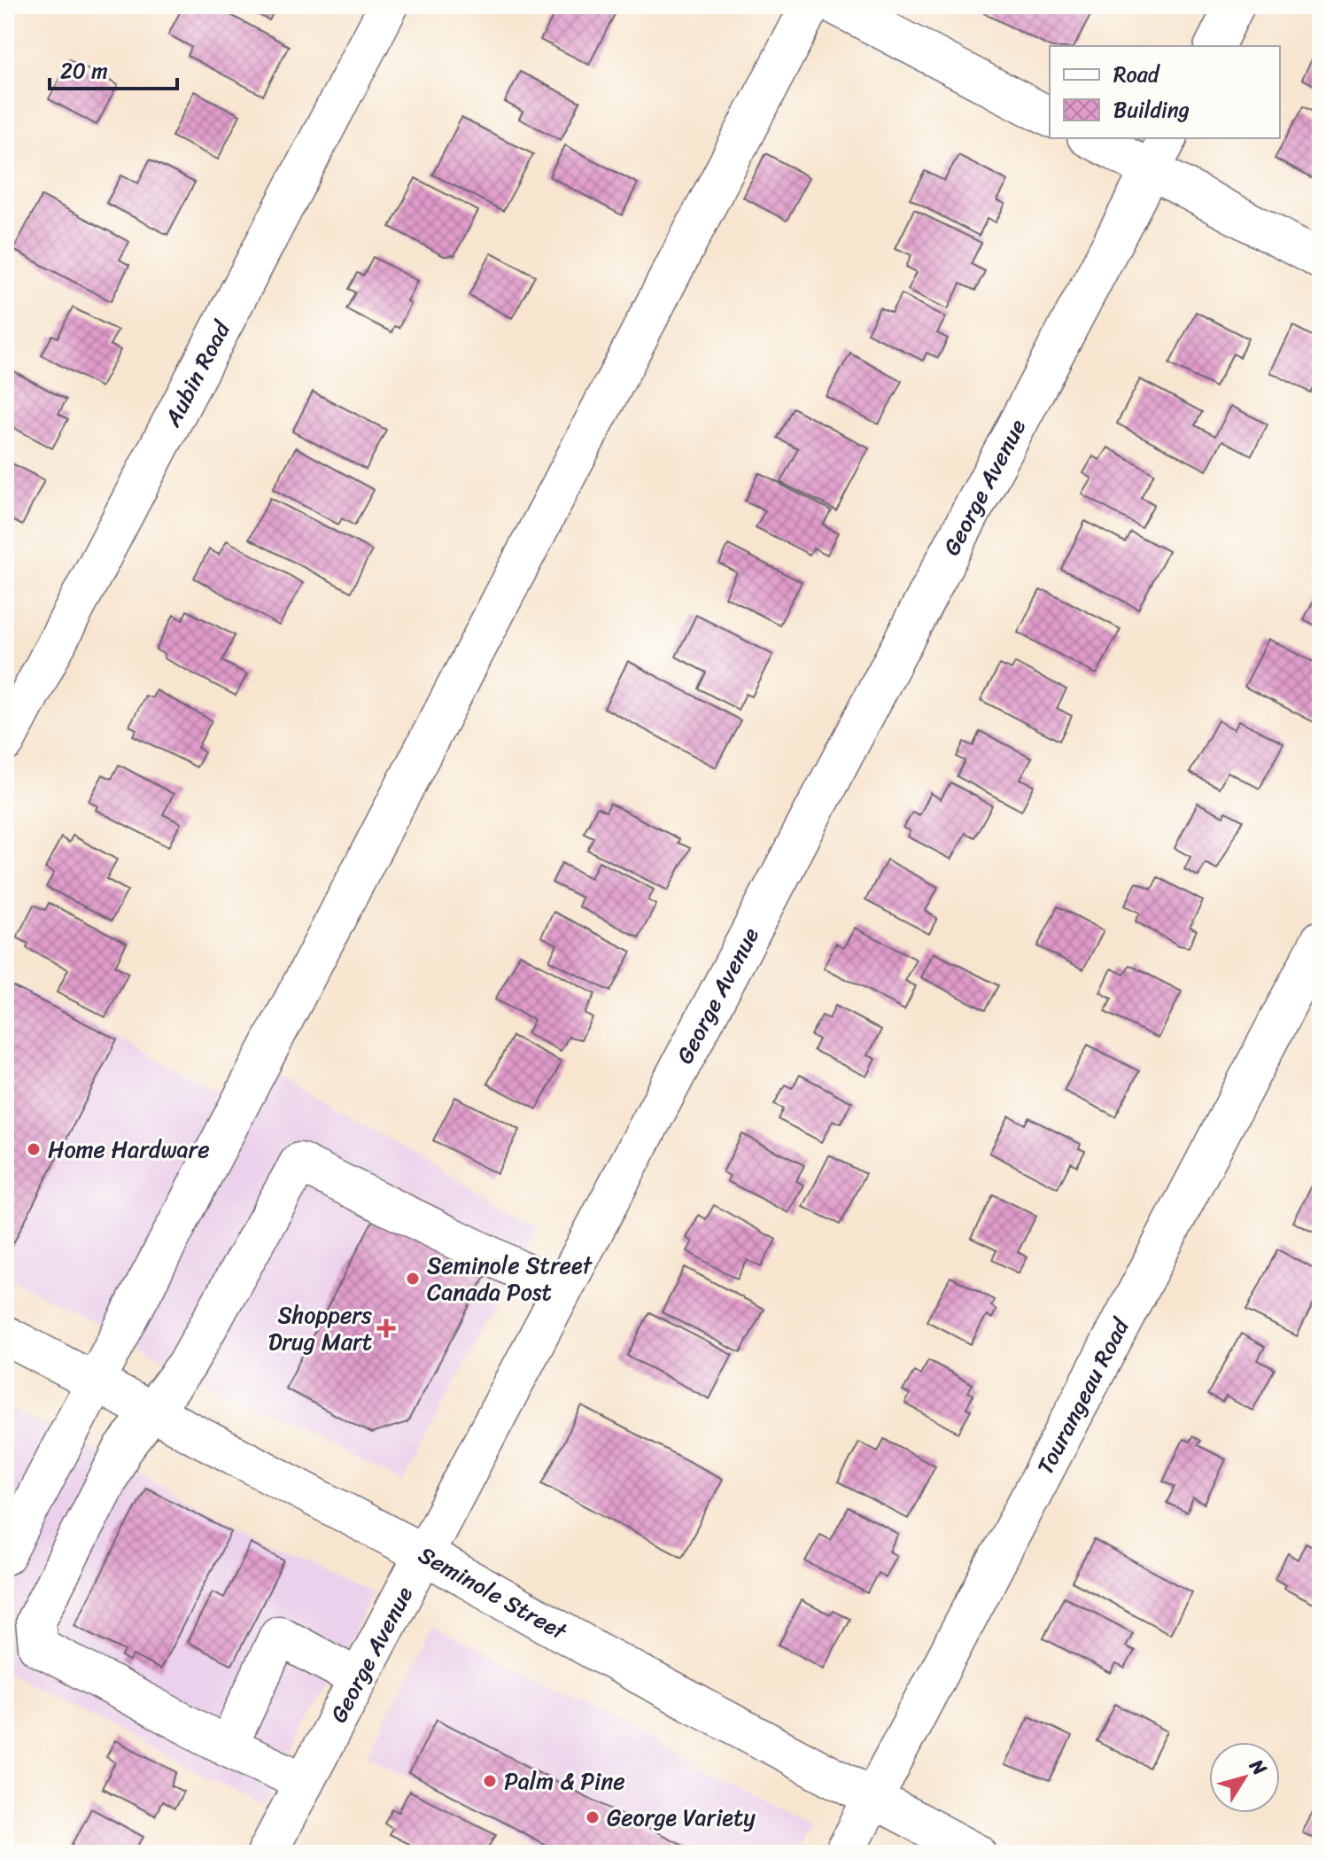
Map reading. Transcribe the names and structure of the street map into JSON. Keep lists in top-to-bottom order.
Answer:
{
  "streets": {
    "street": [
      "Aubin Road",
      "George Avenue",
      "Tourangeau Road",
      "Seminole Street"
    ]
  },
  "crossings": [
    ["George Avenue", "Seminole Street"],
    ["Tourangeau Road", "Seminole Street"]
  ],
  "places": {
    "other": [
      "Home Hardware",
      "Seminole Street Canada Post",
      "Palm & Pine",
      "George Variety"
    ],
    "health": ["Shoppers Drug Mart"]
  },
  "legend": ["Road", "Building"],
  "scale_bar": "20 m",
  "north": "top right"
}
